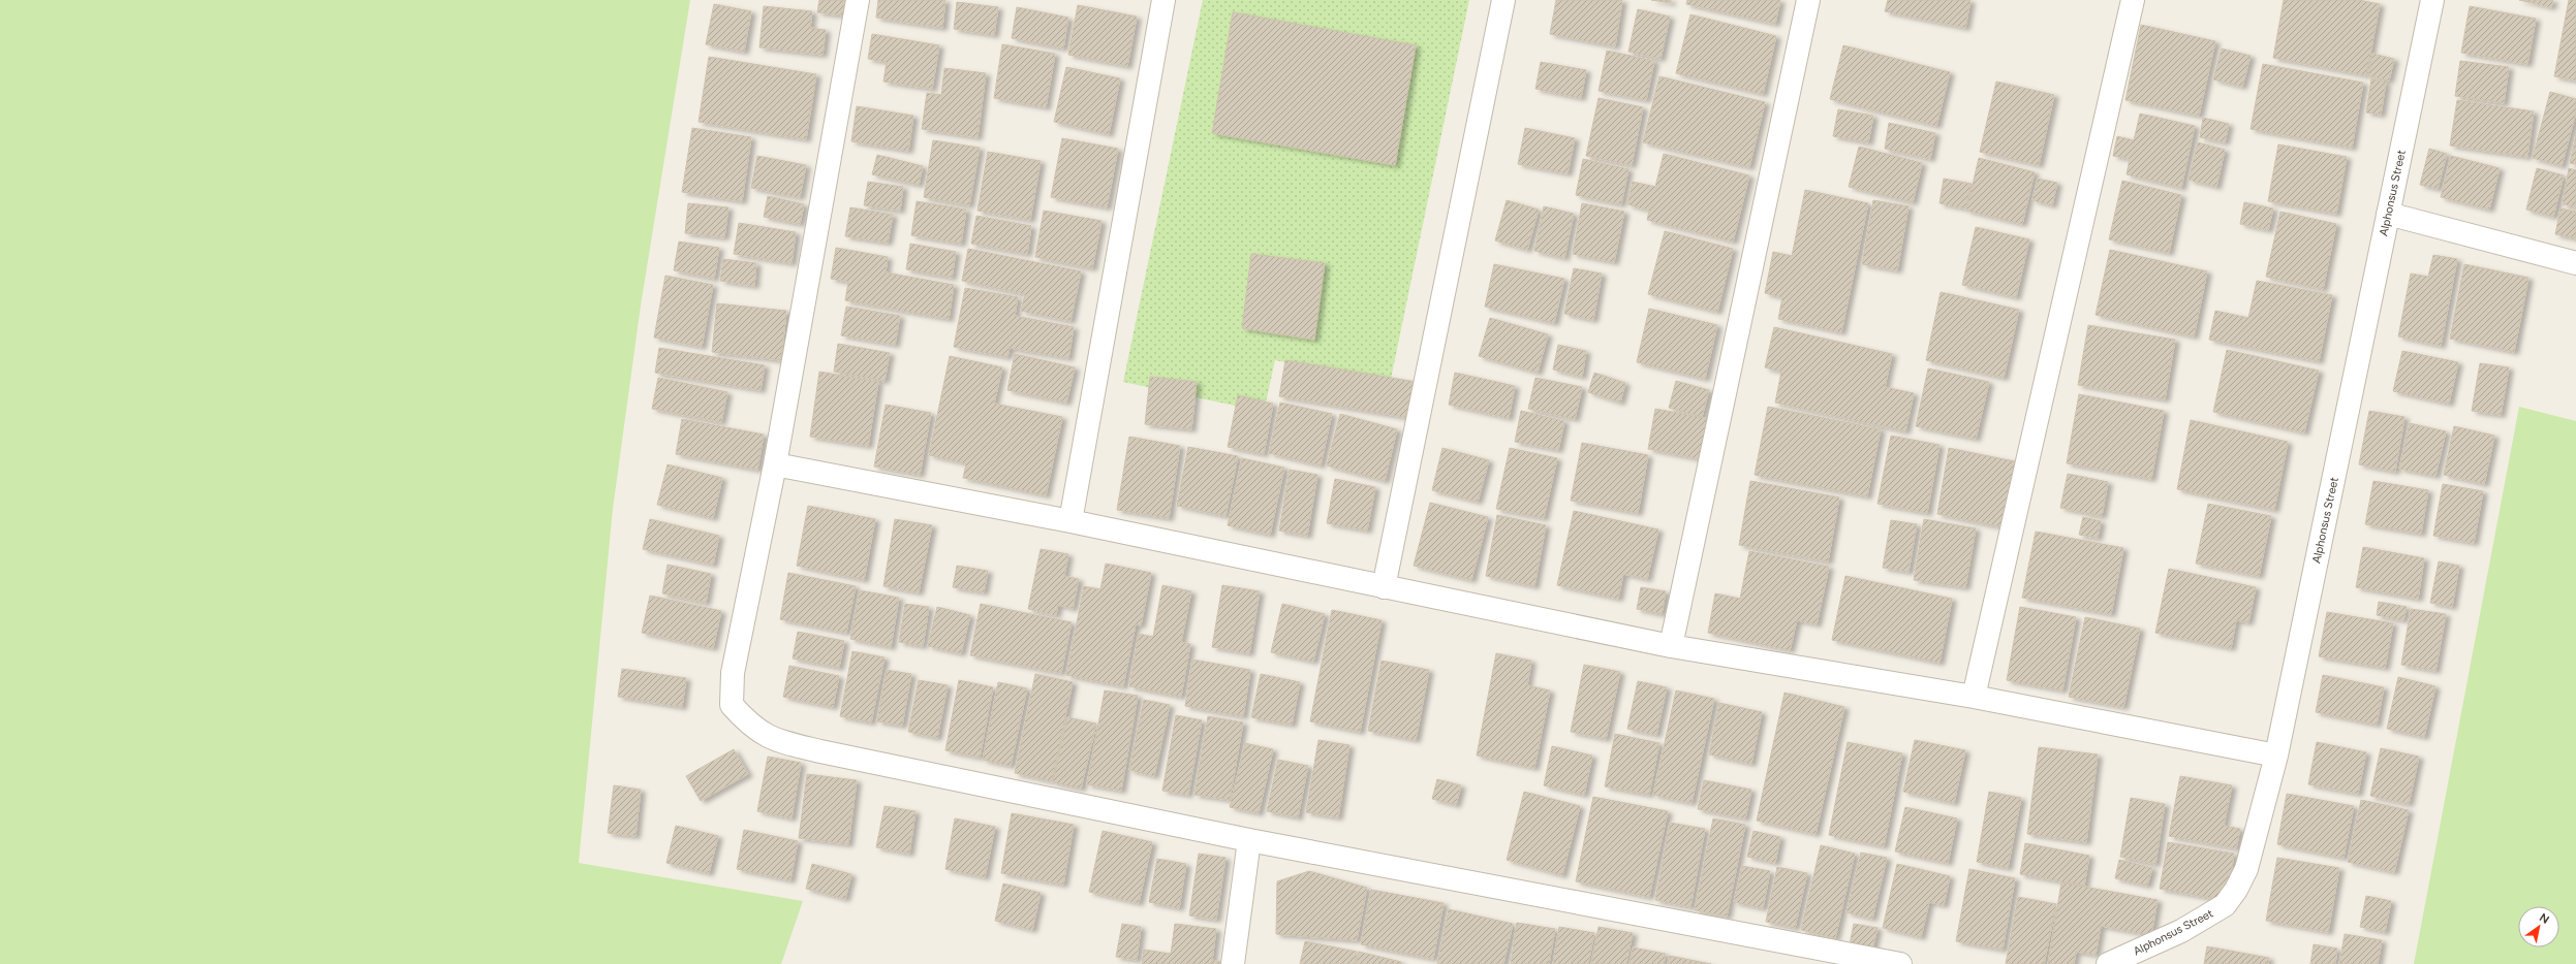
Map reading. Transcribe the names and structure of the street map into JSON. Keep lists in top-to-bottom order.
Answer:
{
  "streets": {
    "street": ["Alphonsus Street"]
  },
  "north": "top right"
}
